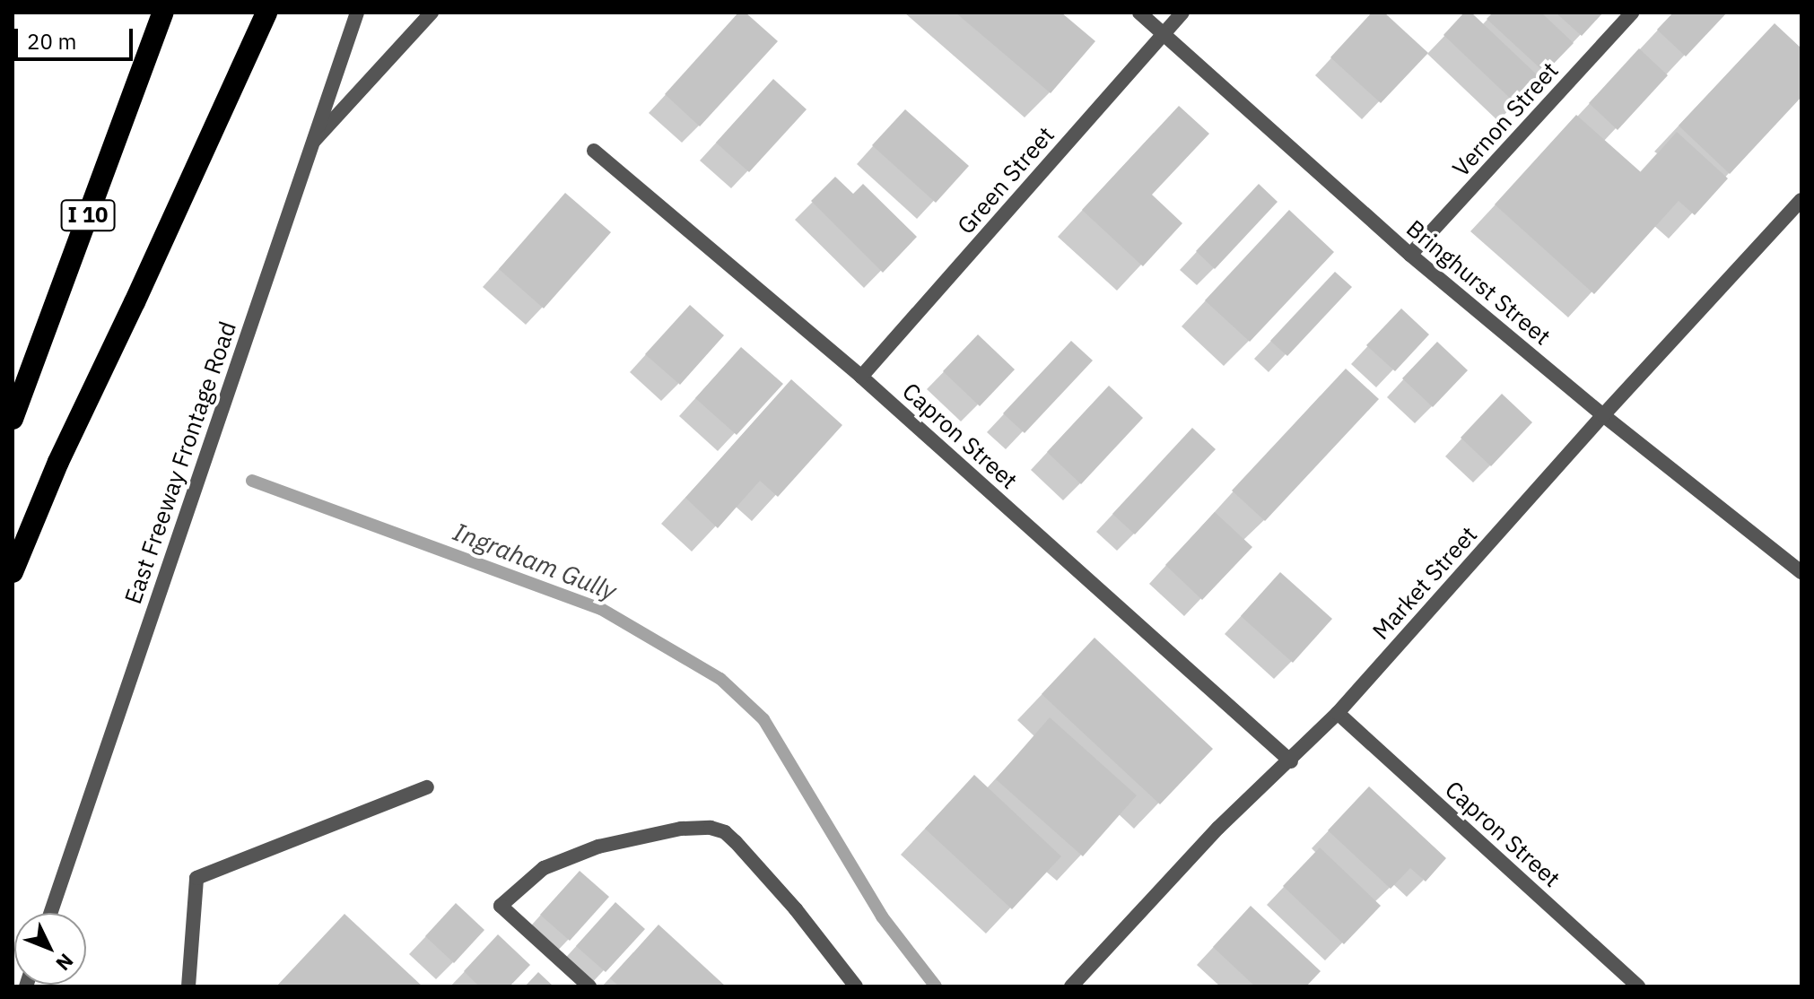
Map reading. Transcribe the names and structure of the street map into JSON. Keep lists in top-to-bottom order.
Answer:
{
  "streets": {
    "highway": ["I 10"],
    "street": [
      "Vernon Street",
      "Green Street",
      "Bringhurst Street",
      "Capron Street",
      "East Freeway Frontage Road",
      "Market Street"
    ]
  },
  "crossings": [
    ["Vernon Street", "Bringhurst Street"],
    ["Green Street", "Bringhurst Street"],
    ["Green Street", "Capron Street"],
    ["Bringhurst Street", "Market Street"],
    ["Capron Street", "Market Street"]
  ],
  "water": ["Ingraham Gully"],
  "scale_bar": "20 m",
  "north": "bottom right"
}
